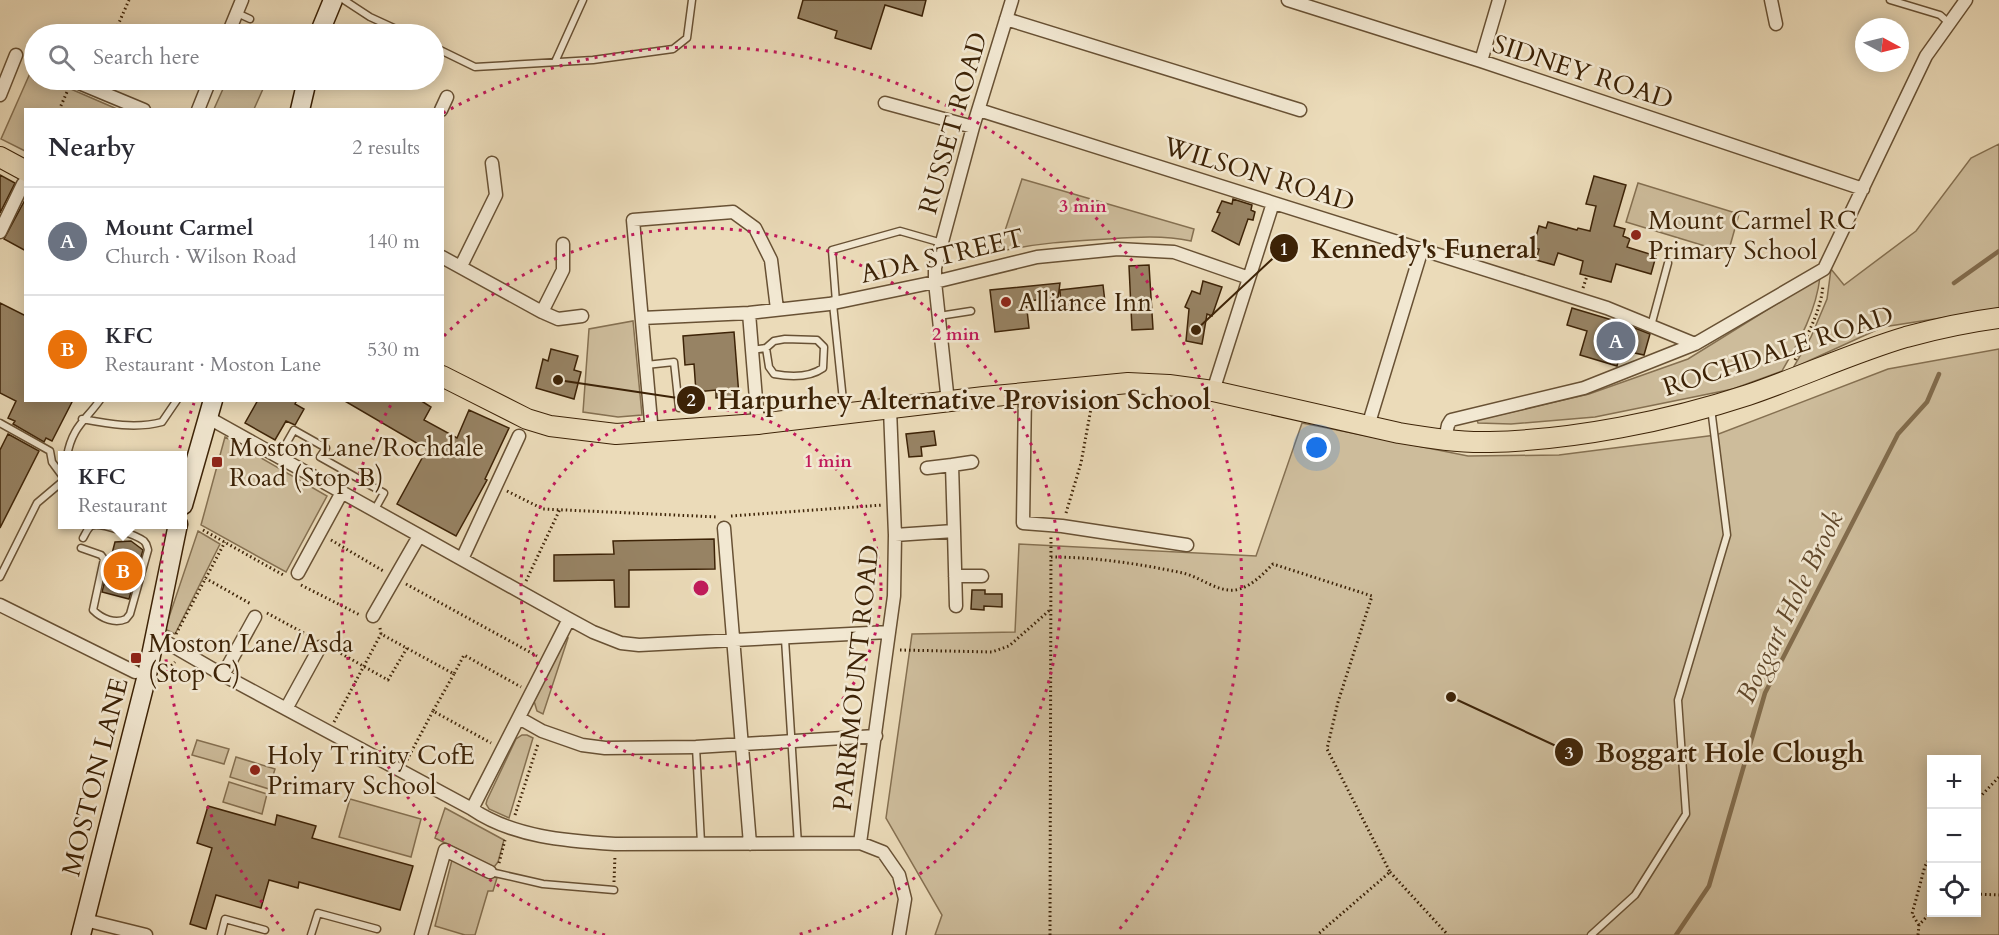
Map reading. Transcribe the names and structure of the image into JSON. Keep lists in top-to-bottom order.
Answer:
{
  "streets": {
    "main road": ["ROCHDALE ROAD"],
    "street": [
      "SIDNEY ROAD",
      "RUSSET ROAD",
      "WILSON ROAD",
      "ADA STREET",
      "PARKMOUNT ROAD",
      "MOSTON LANE"
    ]
  },
  "crossings": [
    ["RUSSET ROAD", "WILSON ROAD"],
    ["RUSSET ROAD", "ADA STREET"],
    ["RUSSET ROAD", "ROCHDALE ROAD"],
    ["ROCHDALE ROAD", "PARKMOUNT ROAD"]
  ],
  "water": ["Boggart Hole Brook"],
  "places": {
    "other": [
      "Mount Carmel RC Primary School",
      "Alliance Inn",
      "Kennedy's Funeral",
      "Harpurhey Alternative Provision School",
      "Boggart Hole Clough",
      "Holy Trinity CofE Primary School"
    ],
    "transit": ["Moston Lane/Rochdale Road (Stop B)", "Moston Lane/Asda (Stop C)"]
  },
  "north": "right",
  "page": {
    "search": "Search here",
    "heading": ["Nearby", "2 results"],
    "list": [
      {
        "mark": "A",
        "name": "Mount Carmel",
        "note": "Church · Wilson Road",
        "value": "140 m"
      },
      {
        "mark": "B",
        "name": "KFC",
        "note": "Restaurant · Moston Lane",
        "value": "530 m"
      }
    ],
    "pins": ["A", "B"],
    "popup": ["KFC", "Restaurant"],
    "map_buttons": ["+", "−"]
  },
  "rings": ["3 min", "2 min", "1 min"]
}
